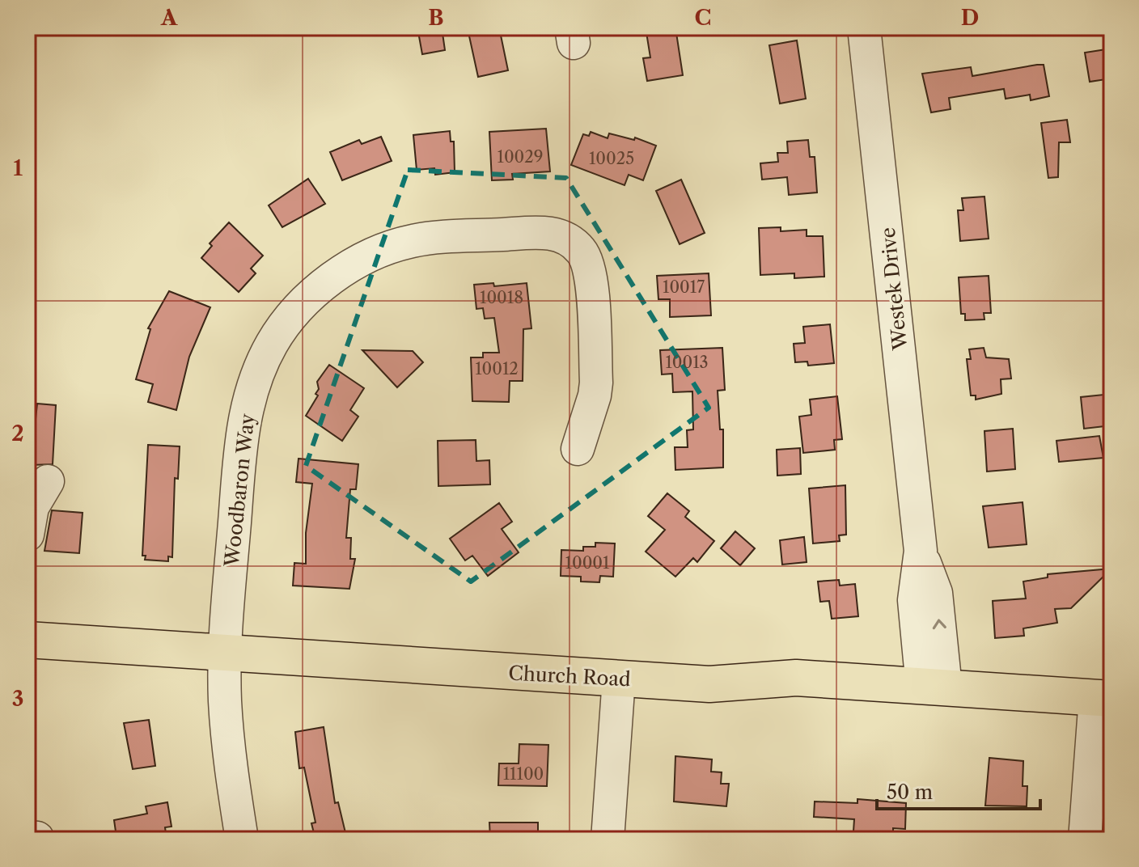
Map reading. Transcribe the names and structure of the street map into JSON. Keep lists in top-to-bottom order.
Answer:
{
  "streets": {
    "main road": ["Church Road"],
    "street": ["Westek Drive", "Woodbaron Way"]
  },
  "crossings": [
    ["Westek Drive", "Church Road"],
    ["Woodbaron Way", "Church Road"]
  ],
  "house_numbers": [
    "10029",
    "10025",
    "10017",
    "10018",
    "10013",
    "10012",
    "10001",
    "11100"
  ],
  "scale_bar": "50 m",
  "grid": {
    "columns": [
      "A",
      "B",
      "C",
      "D"
    ],
    "rows": ["1", "2", "3"]
  }
}
